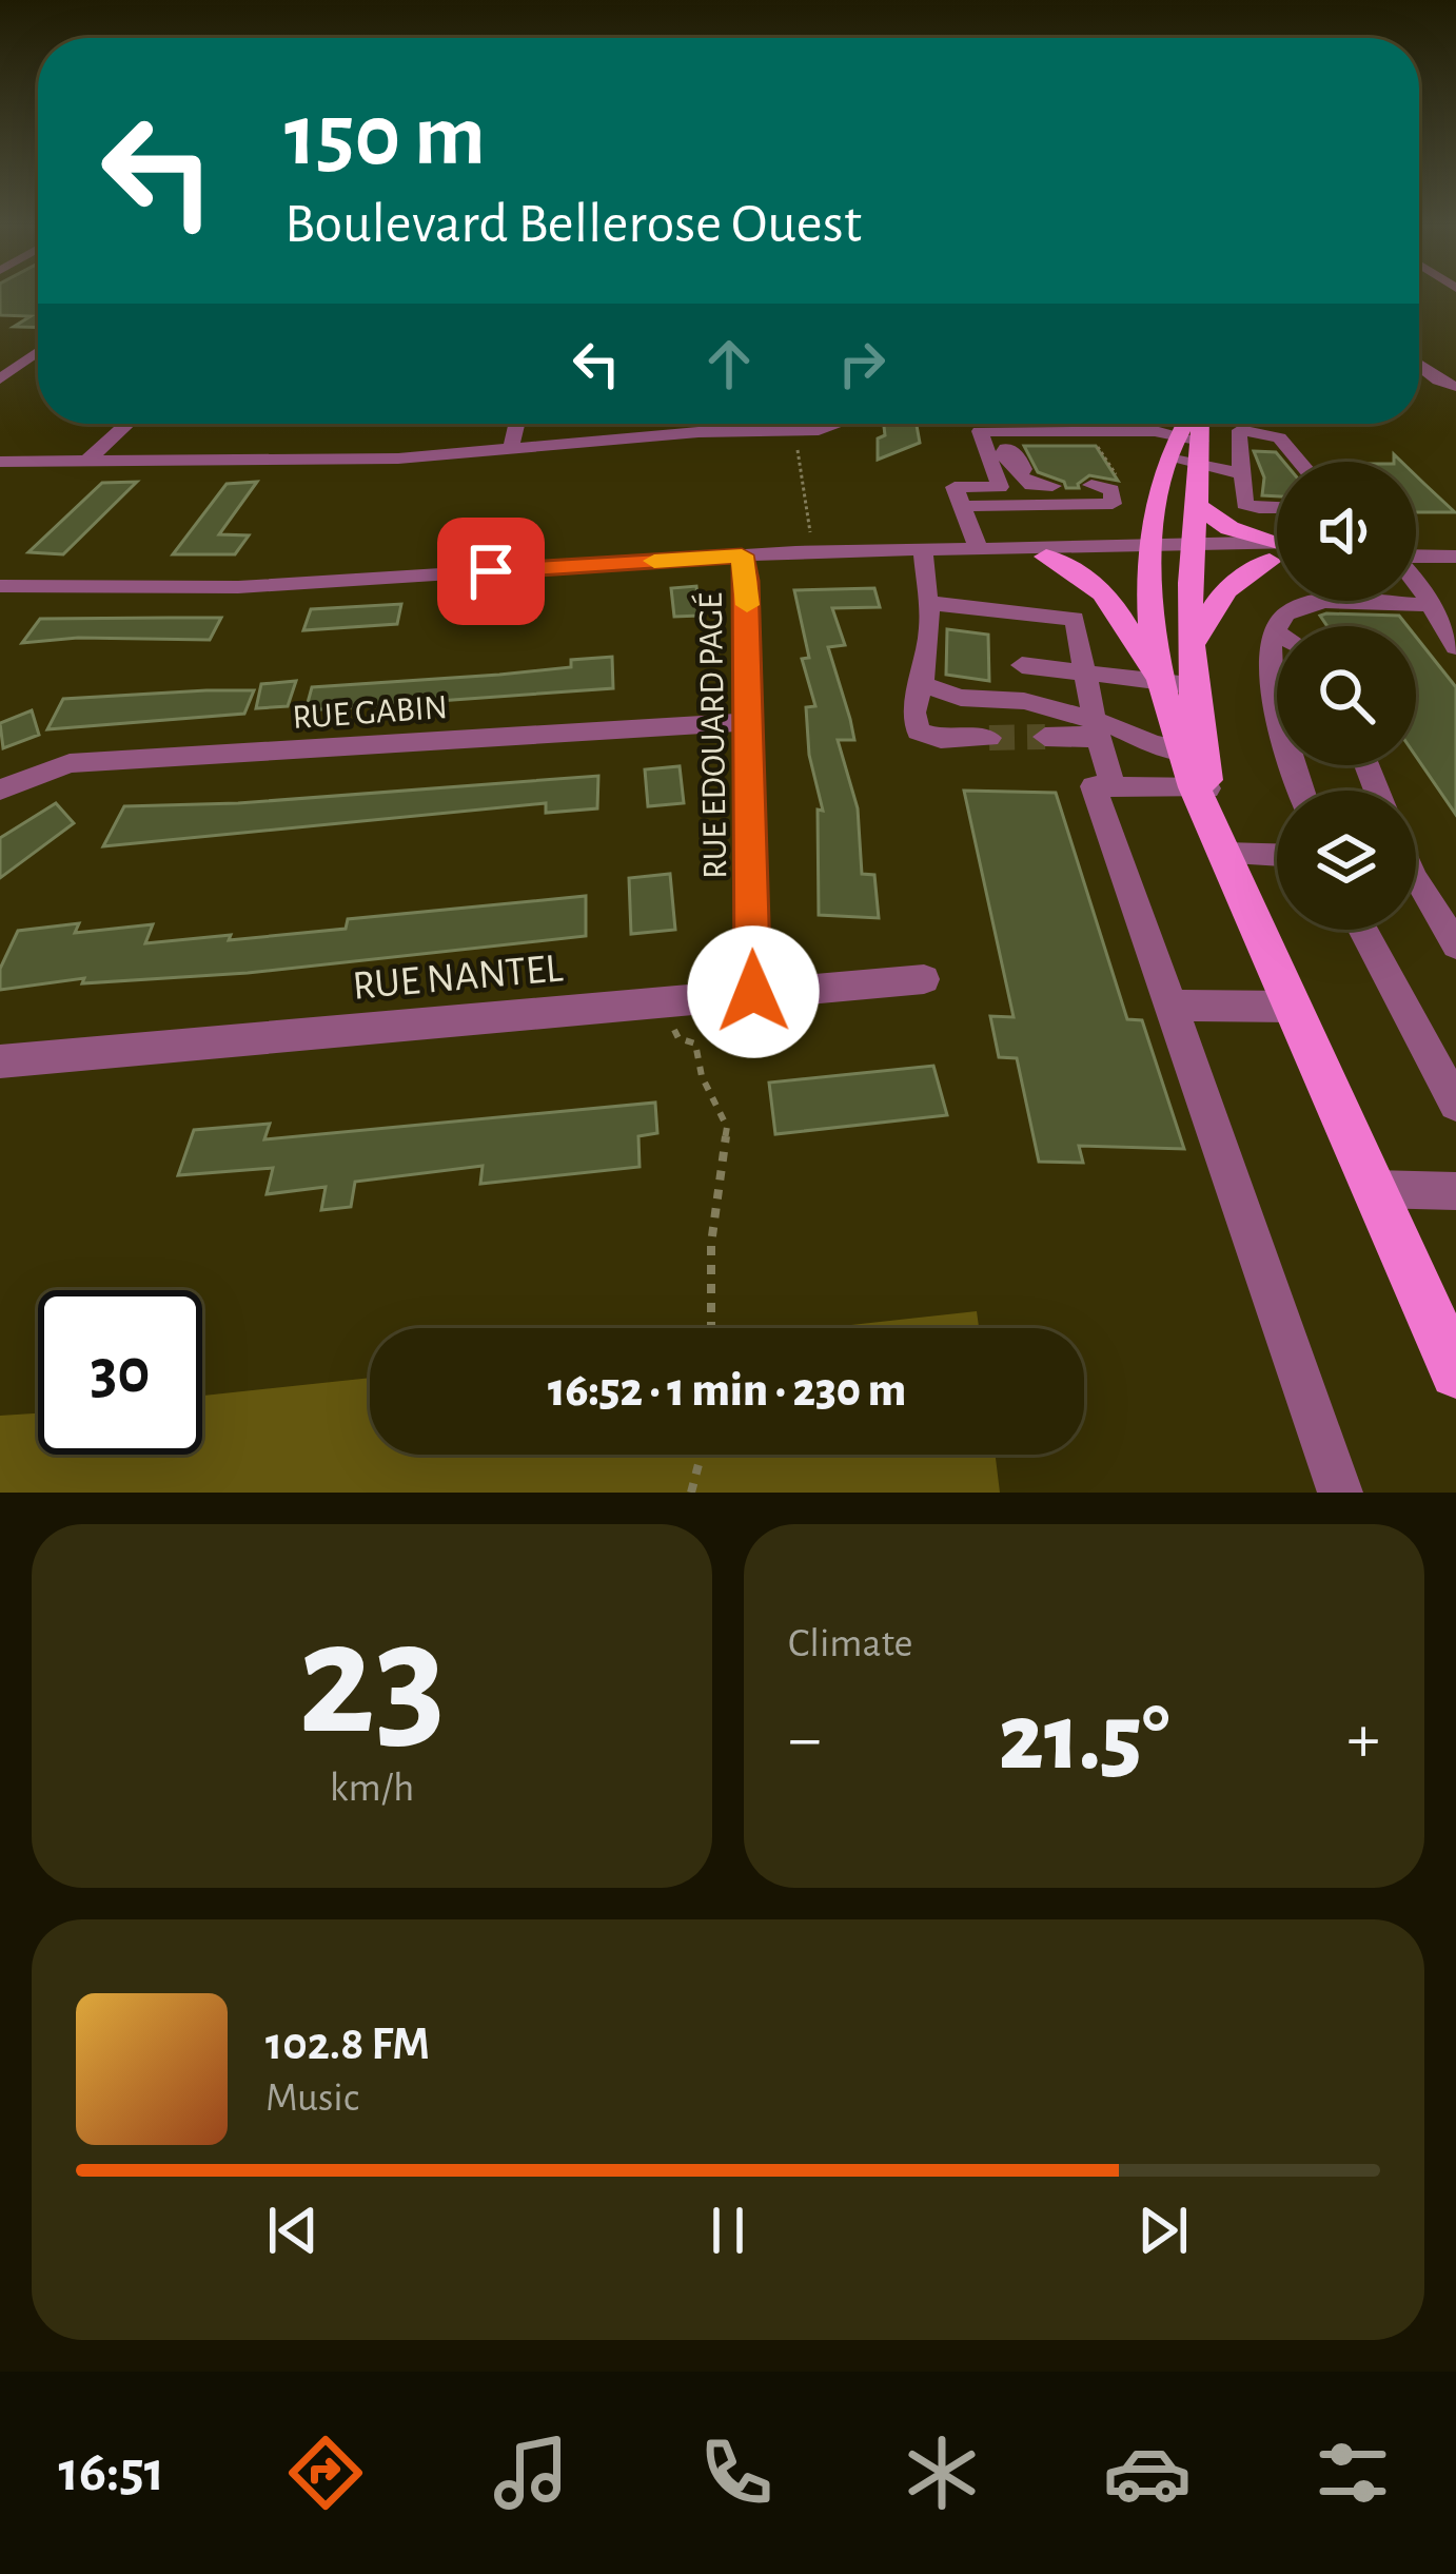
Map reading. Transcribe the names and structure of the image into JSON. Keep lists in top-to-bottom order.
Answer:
{
  "streets": {
    "street": ["RUE GABIN", "RUE EDOUARD PAGÉ", "RUE NANTEL"]
  },
  "crossings": [
    ["RUE GABIN", "RUE EDOUARD PAGÉ"],
    ["RUE EDOUARD PAGÉ", "RUE NANTEL"]
  ],
  "page": {
    "turn": ["150 m", "Boulevard Bellerose Ouest"],
    "limit": "30",
    "trip": "16:52 · 1 min · 230 m",
    "tile": [
      ["23", "km/h"],
      "Climate"
    ],
    "heat": ["−", "21.5°", "+"],
    "song": ["102.8 FM", "Music"],
    "tabs": "16:51"
  }
}
